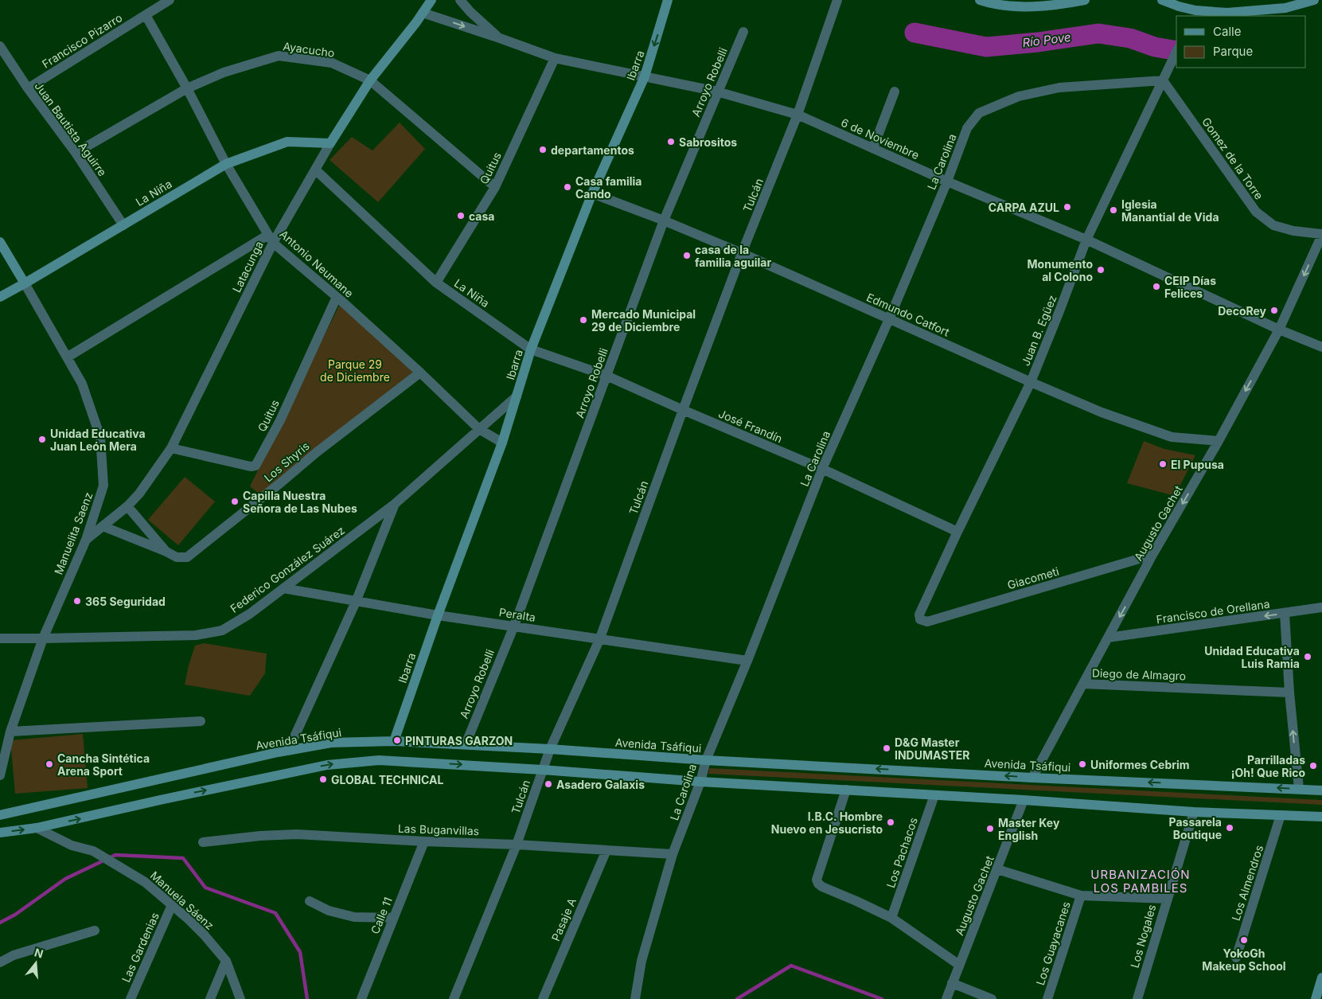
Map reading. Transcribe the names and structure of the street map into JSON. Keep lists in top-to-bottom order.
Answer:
{
  "streets": {
    "main road": [
      "Ibarra",
      "La Niña",
      "Latacunga",
      "Manuelita Saenz",
      "Avenida Tsáfiqui"
    ],
    "street": [
      "Francisco Pizarro",
      "Ayacucho",
      "Arroyo Robelli",
      "Juan Bautista Aguirre",
      "6 de Noviembre",
      "Gomez de la Torre",
      "La Carolina",
      "Quitus",
      "Tulcán",
      "Antonio Neumane",
      "Edmundo Catfort",
      "Juan B. Egüez",
      "José Frandín",
      "Los Shyris",
      "Augusto Gachet",
      "Federico González Suárez",
      "Giacometi",
      "Francisco de Orellana",
      "Peralta",
      "Diego de Almagro",
      "Las Buganvillas",
      "Los Pachacos",
      "Los Almendros",
      "Manuela Sáenz",
      "Calle 11",
      "Pasaje A",
      "Los Nogales",
      "Los Guayacanes",
      "Las Gardenias"
    ]
  },
  "crossings": [
    ["Francisco Pizarro", "Juan Bautista Aguirre"],
    ["Francisco Pizarro", "Antonio Neumane"],
    ["Ayacucho", "Juan Bautista Aguirre"],
    ["Ayacucho", "Quitus"],
    ["Ayacucho", "Antonio Neumane"],
    ["Ayacucho", "Latacunga"],
    ["Ibarra", "6 de Noviembre"],
    ["Ibarra", "La Niña"],
    ["Ibarra", "Antonio Neumane"],
    ["Ibarra", "Edmundo Catfort"],
    ["Ibarra", "José Frandín"],
    ["Ibarra", "Federico González Suárez"],
    ["Ibarra", "Peralta"],
    ["Ibarra", "Avenida Tsáfiqui"],
    ["Arroyo Robelli", "6 de Noviembre"],
    ["Arroyo Robelli", "Edmundo Catfort"],
    ["Arroyo Robelli", "José Frandín"],
    ["Arroyo Robelli", "Peralta"],
    ["Arroyo Robelli", "Avenida Tsáfiqui"],
    ["Juan Bautista Aguirre", "La Niña"],
    ["6 de Noviembre", "La Carolina"],
    ["6 de Noviembre", "Quitus"],
    ["6 de Noviembre", "Tulcán"],
    ["6 de Noviembre", "Latacunga"],
    ["6 de Noviembre", "Juan B. Egüez"],
    ["6 de Noviembre", "Augusto Gachet"],
    ["Gomez de la Torre", "La Carolina"],
    ["Gomez de la Torre", "Juan B. Egüez"],
    ["Gomez de la Torre", "Augusto Gachet"],
    ["La Carolina", "Edmundo Catfort"],
    ["La Carolina", "Juan B. Egüez"],
    ["La Carolina", "José Frandín"],
    ["La Carolina", "Peralta"],
    ["La Carolina", "Avenida Tsáfiqui"],
    ["La Carolina", "Las Buganvillas"],
    ["Quitus", "La Niña"],
    ["Quitus", "Antonio Neumane"],
    ["Quitus", "Latacunga"],
    ["La Niña", "Antonio Neumane"],
    ["La Niña", "Latacunga"],
    ["La Niña", "José Frandín"],
    ["La Niña", "Manuelita Saenz"],
    ["Tulcán", "Edmundo Catfort"],
    ["Tulcán", "José Frandín"],
    ["Tulcán", "Peralta"],
    ["Tulcán", "Avenida Tsáfiqui"],
    ["Tulcán", "Las Buganvillas"],
    ["Antonio Neumane", "Latacunga"],
    ["Antonio Neumane", "Los Shyris"],
    ["Antonio Neumane", "Federico González Suárez"],
    ["Latacunga", "Los Shyris"],
    ["Latacunga", "Manuelita Saenz"],
    ["Edmundo Catfort", "Juan B. Egüez"],
    ["Edmundo Catfort", "Augusto Gachet"],
    ["Juan B. Egüez", "José Frandín"],
    ["Juan B. Egüez", "Giacometi"],
    ["Augusto Gachet", "Giacometi"],
    ["Augusto Gachet", "Francisco de Orellana"],
    ["Augusto Gachet", "Diego de Almagro"],
    ["Augusto Gachet", "Avenida Tsáfiqui"],
    ["Manuelita Saenz", "Federico González Suárez"],
    ["Federico González Suárez", "Peralta"],
    ["Las Buganvillas", "Calle 11"],
    ["Las Buganvillas", "Pasaje A"],
    ["Manuela Sáenz", "Las Gardenias"]
  ],
  "one_way": ["Augusto Gachet", "Francisco de Orellana"],
  "districts": ["URBANIZACIÓN LOS PAMBILES"],
  "water": ["Río Pove"],
  "parks": ["Parque 29 de Diciembre"],
  "places": [
    "Sabrositos",
    "departamentos",
    "Casa familia Cando",
    "CARPA AZUL",
    "Iglesia Manantial de Vida",
    "casa",
    "casa de la familia aguilar",
    "Monumento al Colono",
    "CEIP Días Felices",
    "DecoRey",
    "Mercado Municipal 29 de Diciembre",
    "Unidad Educativa Juan León Mera",
    "El Pupusa",
    "Capilla Nuestra Señora de Las Nubes",
    "365 Seguridad",
    "Unidad Educativa Luis Ramia",
    "PINTURAS GARZON",
    "D&G Master INDUMASTER",
    "Cancha Sintética Arena Sport",
    "Uniformes Cebrim",
    "Parrilladas ¡Oh! Que Rico",
    "GLOBAL TECHNICAL",
    "Asadero Galaxis",
    "I.B.C. Hombre Nuevo en Jesucristo",
    "Passarela Boutique",
    "Master Key English",
    "YokoGh Makeup School"
  ],
  "legend": ["Calle", "Parque"],
  "north": "top"
}
